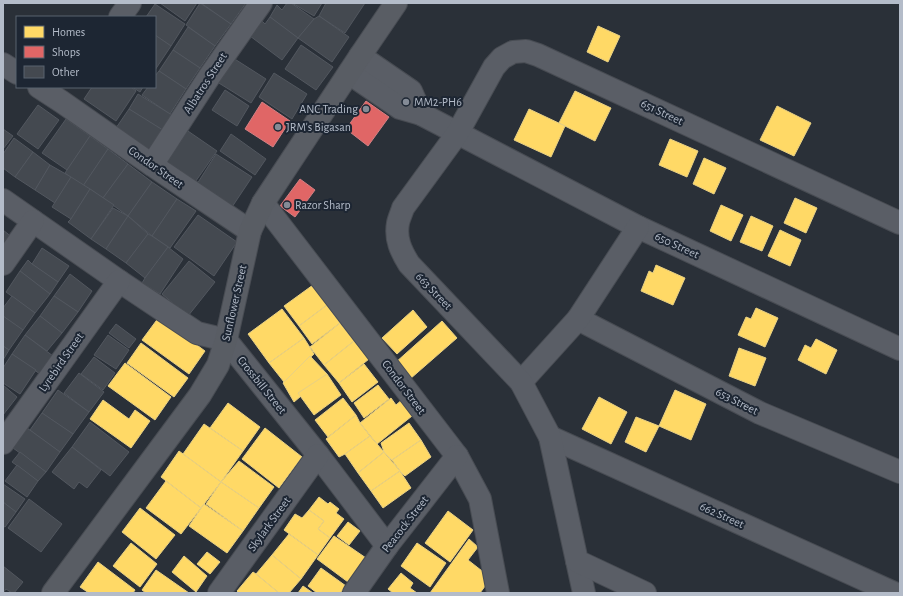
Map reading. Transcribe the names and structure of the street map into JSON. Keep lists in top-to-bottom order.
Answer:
{
  "streets": {
    "main road": ["Sunflower Street"],
    "street": [
      "Albatros Street",
      "651 Street",
      "Condor Street",
      "650 Street",
      "663 Street",
      "Lyrebird Street",
      "Crossbill Street",
      "653 Street",
      "662 Street",
      "Skylark Street",
      "Peacock Street"
    ]
  },
  "crossings": [
    ["Albatros Street", "Condor Street"],
    ["651 Street", "650 Street"],
    ["651 Street", "663 Street"],
    ["Condor Street", "Sunflower Street"],
    ["Condor Street", "Peacock Street"],
    ["650 Street", "663 Street"],
    ["650 Street", "Sunflower Street"],
    ["663 Street", "662 Street"],
    ["Sunflower Street", "Crossbill Street"],
    ["Crossbill Street", "Skylark Street"],
    ["Crossbill Street", "Peacock Street"]
  ],
  "places": [
    "MM2-PH6",
    "ANC Trading",
    "JRM's Bigasan",
    "Razor Sharp"
  ],
  "legend": ["Homes", "Shops", "Other"]
}
